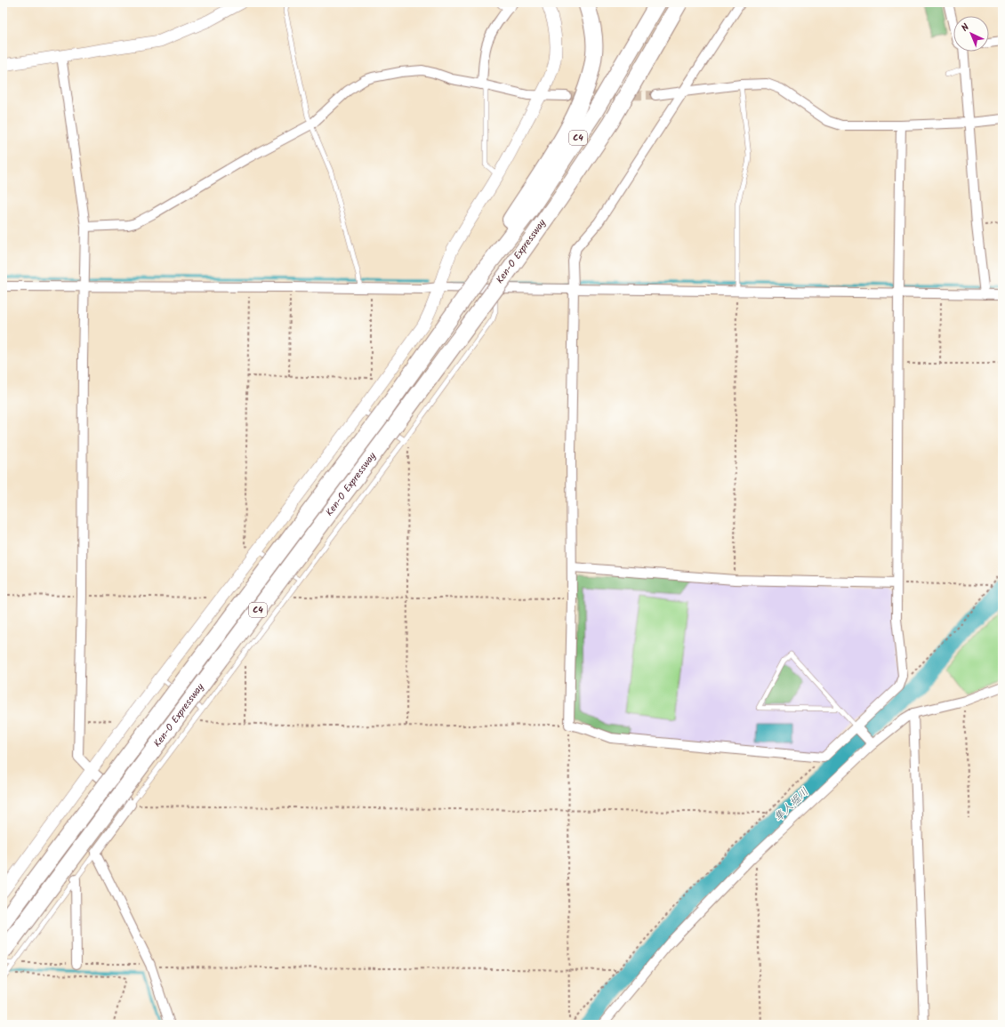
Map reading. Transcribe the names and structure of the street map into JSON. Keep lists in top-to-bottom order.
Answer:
{
  "streets": {
    "highway": ["C4", "Ken-O Expressway"]
  },
  "water": ["隼人堀川"],
  "north": "top left"
}
